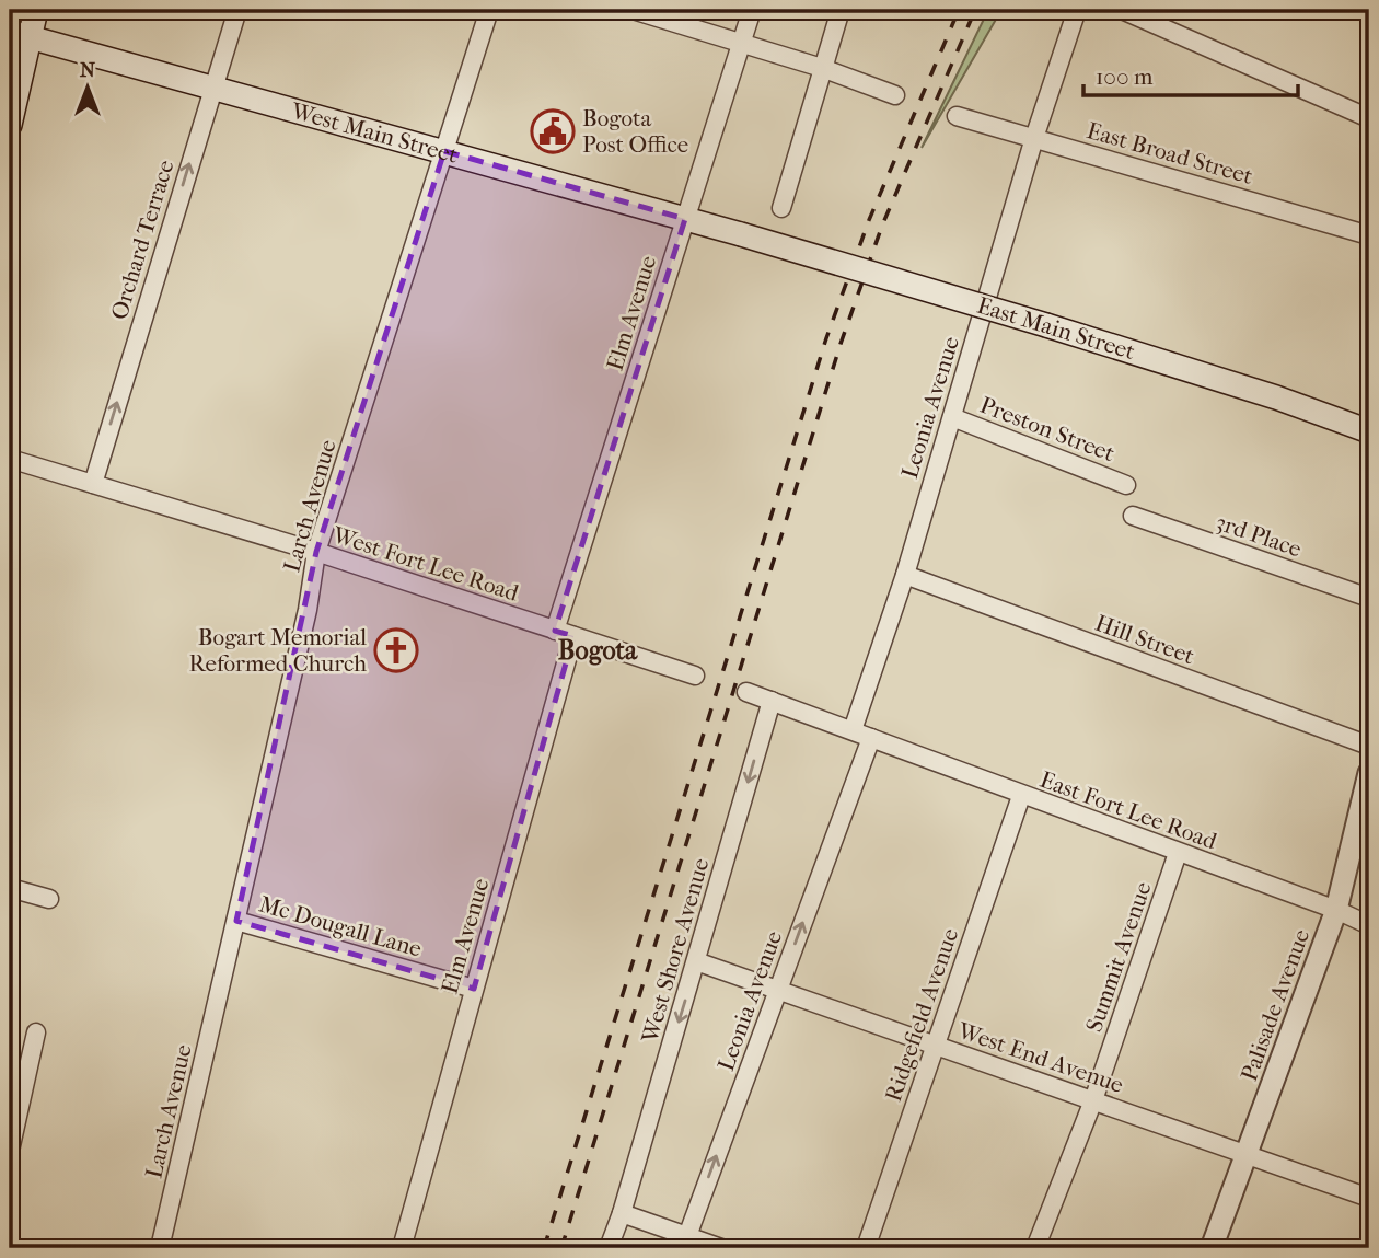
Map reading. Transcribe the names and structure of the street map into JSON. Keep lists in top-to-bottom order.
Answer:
{
  "streets": {
    "main road": ["West Main Street", "East Main Street"],
    "street": [
      "East Broad Street",
      "Orchard Terrace",
      "Elm Avenue",
      "Leonia Avenue",
      "Preston Street",
      "Larch Avenue",
      "3rd Place",
      "West Fort Lee Road",
      "Hill Street",
      "East Fort Lee Road",
      "Mc Dougall Lane",
      "West Shore Avenue",
      "Summit Avenue",
      "Palisade Avenue",
      "Ridgefield Avenue",
      "West End Avenue"
    ]
  },
  "crossings": [
    ["West Main Street", "Orchard Terrace"],
    ["West Main Street", "Elm Avenue"],
    ["West Main Street", "East Main Street"],
    ["West Main Street", "Larch Avenue"],
    ["East Broad Street", "Leonia Avenue"],
    ["Orchard Terrace", "West Fort Lee Road"],
    ["Elm Avenue", "West Fort Lee Road"],
    ["Elm Avenue", "Mc Dougall Lane"],
    ["Leonia Avenue", "Preston Street"],
    ["Leonia Avenue", "Hill Street"],
    ["Leonia Avenue", "East Fort Lee Road"],
    ["Leonia Avenue", "West End Avenue"],
    ["Larch Avenue", "West Fort Lee Road"],
    ["Larch Avenue", "Mc Dougall Lane"],
    ["East Fort Lee Road", "Summit Avenue"],
    ["East Fort Lee Road", "Palisade Avenue"],
    ["East Fort Lee Road", "Ridgefield Avenue"],
    ["West Shore Avenue", "West End Avenue"],
    ["Summit Avenue", "West End Avenue"],
    ["Palisade Avenue", "West End Avenue"],
    ["Ridgefield Avenue", "West End Avenue"]
  ],
  "one_way": ["Orchard Terrace", "Leonia Avenue", "West Shore Avenue"],
  "districts": ["Bogota"],
  "places": {
    "public building": ["Bogota Post Office"],
    "church": ["Bogart Memorial Reformed Church"]
  },
  "scale_bar": "100 m",
  "north": "top"
}
